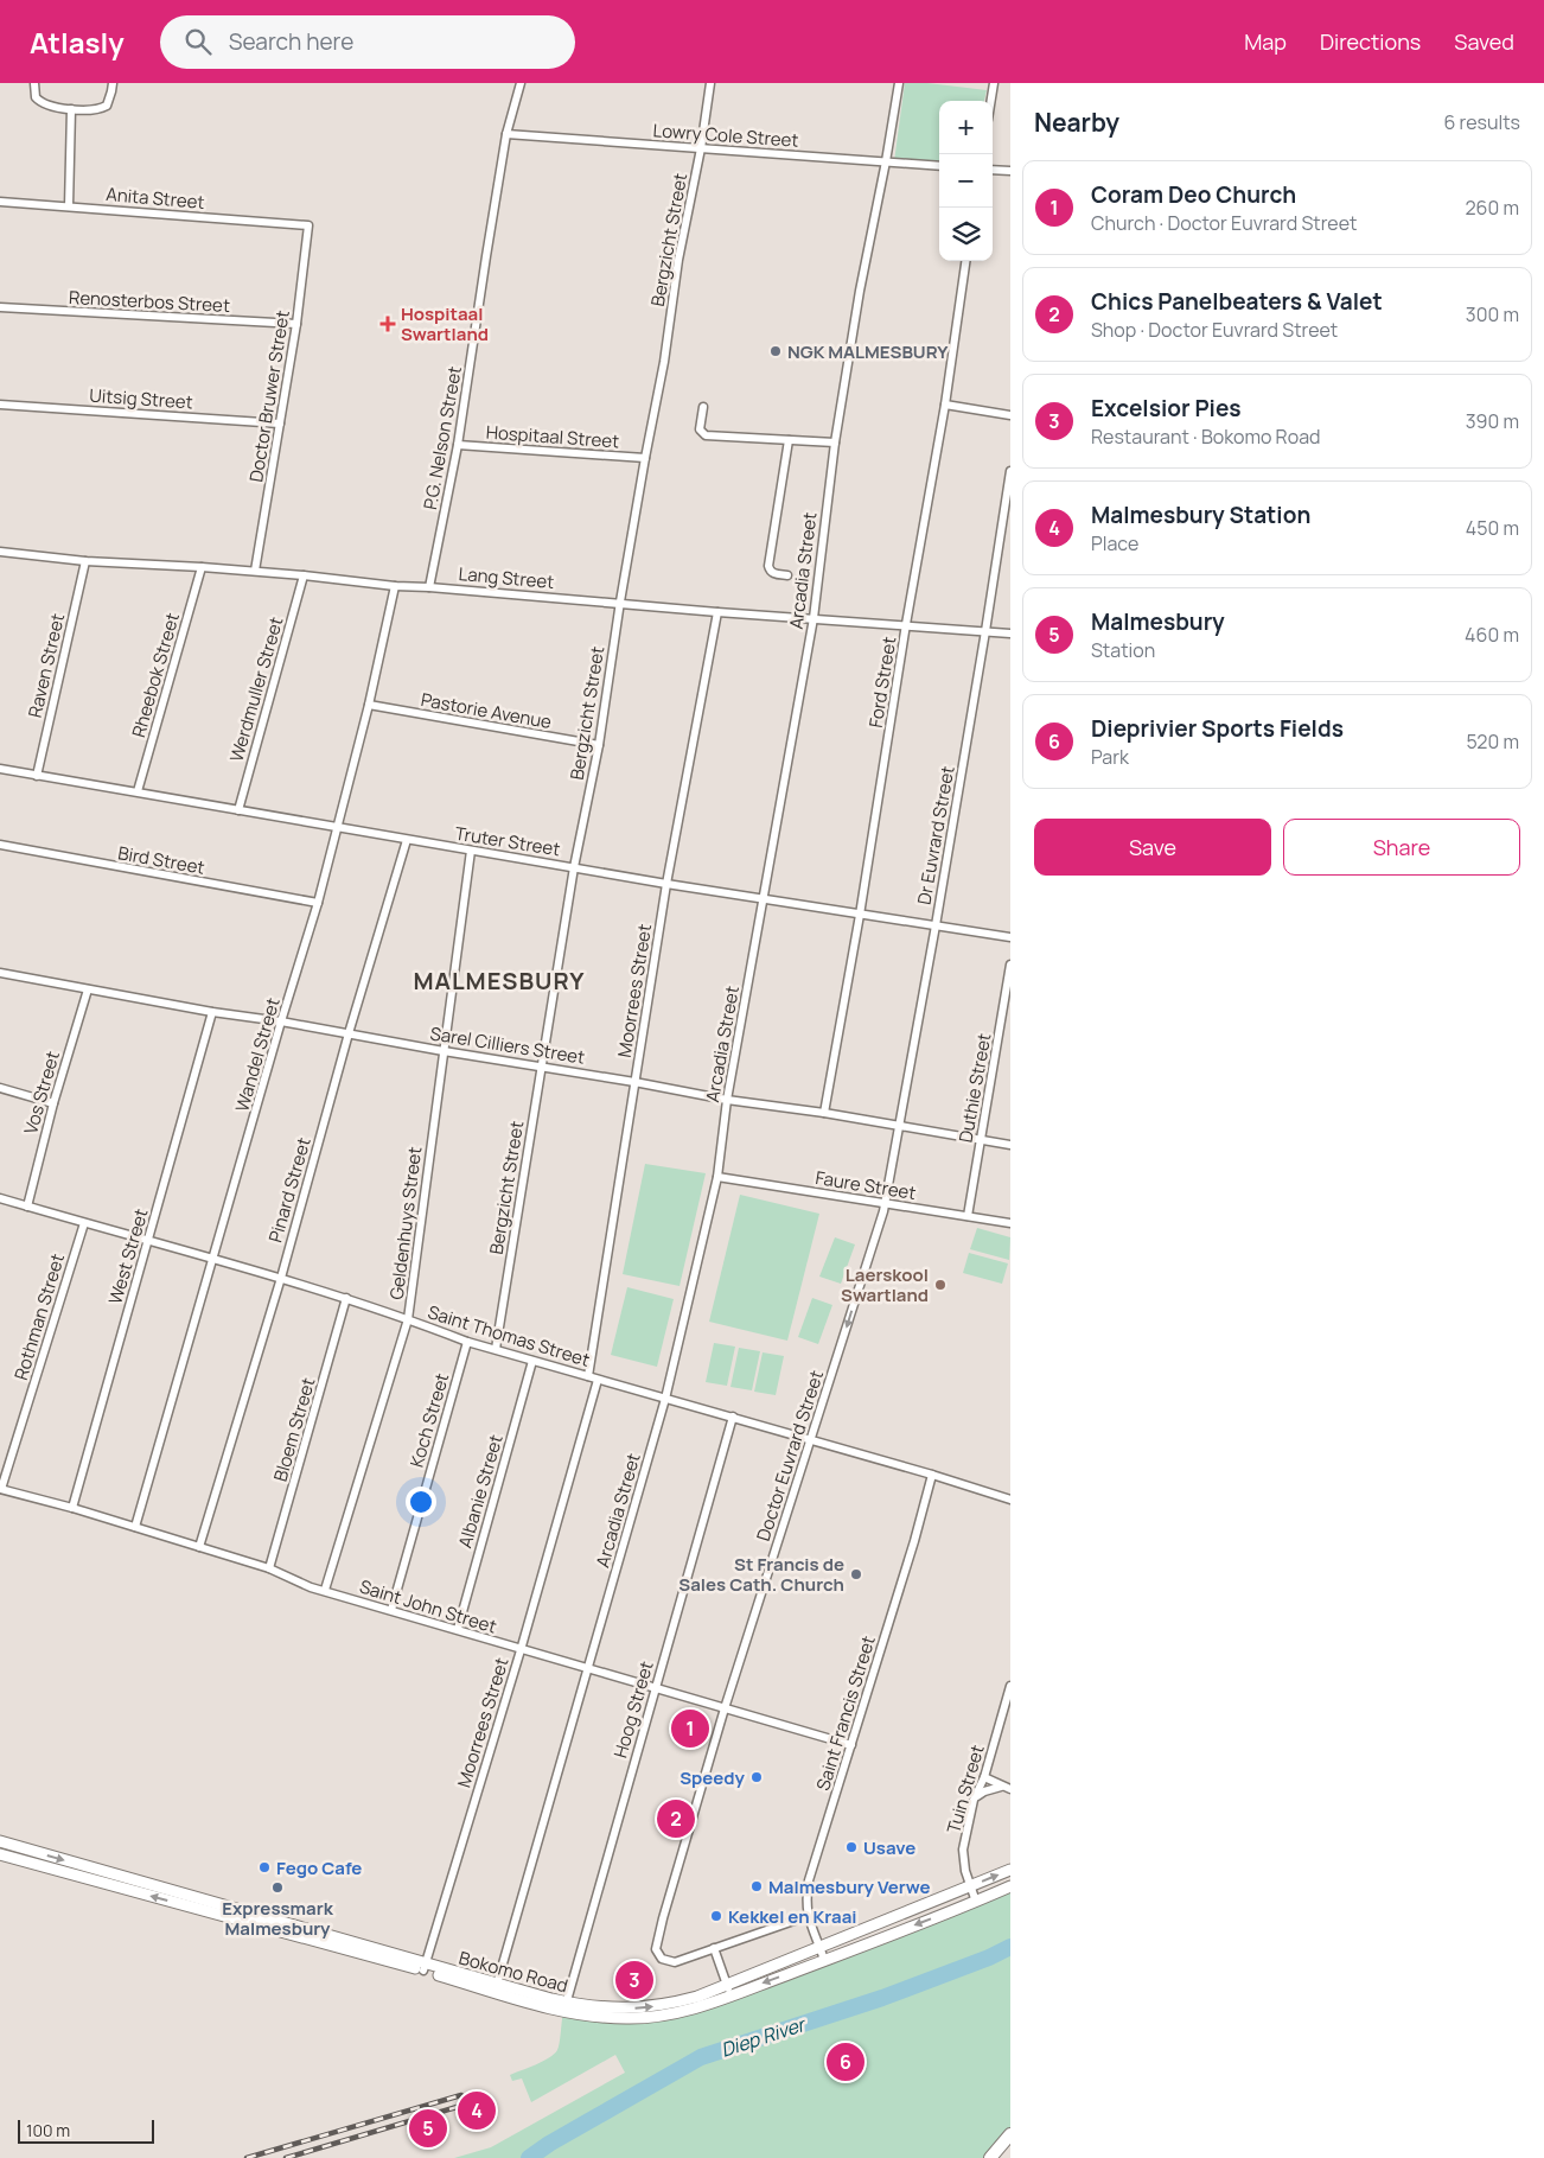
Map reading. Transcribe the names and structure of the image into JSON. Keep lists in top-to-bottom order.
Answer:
{
  "streets": {
    "main road": ["Bokomo Road"],
    "street": [
      "Lowry Cole Street",
      "Anita Street",
      "Bergzicht Street",
      "Renosterbos Street",
      "Doctor Bruwer Street",
      "Uitsig Street",
      "Hospitaal Street",
      "P.G. Nelson Street",
      "Arcadia Street",
      "Lang Street",
      "Raven Street",
      "Rheebok Street",
      "Ford Street",
      "Werdmuller Street",
      "Pastorie Avenue",
      "Dr Euvrard Street",
      "Truter Street",
      "Bird Street",
      "Moorrees Street",
      "Sarel Cilliers Street",
      "Wandel Street",
      "Duthie Street",
      "Vos Street",
      "Faure Street",
      "Pinard Street",
      "Geldenhuys Street",
      "West Street",
      "Rothman Street",
      "Saint Thomas Street",
      "Koch Street",
      "Bloem Street",
      "Doctor Euvrard Street",
      "Albanie Street",
      "Saint John Street",
      "Hoog Street",
      "Saint Francis Street",
      "Tuin Street"
    ]
  },
  "crossings": [
    ["Lowry Cole Street", "Bergzicht Street"],
    ["Lowry Cole Street", "P.G. Nelson Street"],
    ["Lowry Cole Street", "Arcadia Street"],
    ["Anita Street", "Doctor Bruwer Street"],
    ["Bergzicht Street", "Hospitaal Street"],
    ["Bergzicht Street", "Lang Street"],
    ["Bergzicht Street", "Pastorie Avenue"],
    ["Bergzicht Street", "Truter Street"],
    ["Bergzicht Street", "Sarel Cilliers Street"],
    ["Bergzicht Street", "Saint Thomas Street"],
    ["Renosterbos Street", "Doctor Bruwer Street"],
    ["Doctor Bruwer Street", "Uitsig Street"],
    ["Doctor Bruwer Street", "Lang Street"],
    ["Hospitaal Street", "P.G. Nelson Street"],
    ["P.G. Nelson Street", "Lang Street"],
    ["Arcadia Street", "Lang Street"],
    ["Arcadia Street", "Truter Street"],
    ["Arcadia Street", "Sarel Cilliers Street"],
    ["Arcadia Street", "Faure Street"],
    ["Arcadia Street", "Saint Thomas Street"],
    ["Arcadia Street", "Saint John Street"],
    ["Arcadia Street", "Bokomo Road"],
    ["Lang Street", "Raven Street"],
    ["Lang Street", "Rheebok Street"],
    ["Lang Street", "Ford Street"],
    ["Lang Street", "Werdmuller Street"],
    ["Lang Street", "Dr Euvrard Street"],
    ["Lang Street", "Moorrees Street"],
    ["Lang Street", "Wandel Street"],
    ["Raven Street", "Truter Street"],
    ["Rheebok Street", "Truter Street"],
    ["Ford Street", "Truter Street"],
    ["Ford Street", "Sarel Cilliers Street"],
    ["Werdmuller Street", "Truter Street"],
    ["Pastorie Avenue", "Wandel Street"],
    ["Dr Euvrard Street", "Truter Street"],
    ["Dr Euvrard Street", "Sarel Cilliers Street"],
    ["Dr Euvrard Street", "Faure Street"],
    ["Dr Euvrard Street", "Doctor Euvrard Street"],
    ["Truter Street", "Moorrees Street"],
    ["Truter Street", "Wandel Street"],
    ["Truter Street", "Pinard Street"],
    ["Truter Street", "Geldenhuys Street"],
    ["Bird Street", "Wandel Street"],
    ["Moorrees Street", "Sarel Cilliers Street"],
    ["Moorrees Street", "Saint Thomas Street"],
    ["Moorrees Street", "Saint John Street"],
    ["Moorrees Street", "Bokomo Road"],
    ["Sarel Cilliers Street", "Wandel Street"],
    ["Sarel Cilliers Street", "Duthie Street"],
    ["Sarel Cilliers Street", "Vos Street"],
    ["Sarel Cilliers Street", "Pinard Street"],
    ["Sarel Cilliers Street", "Geldenhuys Street"],
    ["Sarel Cilliers Street", "West Street"],
    ["Wandel Street", "Saint Thomas Street"],
    ["Wandel Street", "Saint John Street"],
    ["Duthie Street", "Faure Street"],
    ["Vos Street", "Saint Thomas Street"],
    ["Faure Street", "Doctor Euvrard Street"],
    ["Pinard Street", "Saint Thomas Street"],
    ["Pinard Street", "Saint John Street"],
    ["Geldenhuys Street", "Saint Thomas Street"],
    ["Geldenhuys Street", "Saint John Street"],
    ["West Street", "Saint Thomas Street"],
    ["West Street", "Saint John Street"],
    ["Rothman Street", "Saint Thomas Street"],
    ["Rothman Street", "Saint John Street"],
    ["Saint Thomas Street", "Koch Street"],
    ["Saint Thomas Street", "Bloem Street"],
    ["Saint Thomas Street", "Doctor Euvrard Street"],
    ["Saint Thomas Street", "Albanie Street"],
    ["Saint Thomas Street", "Hoog Street"],
    ["Saint Thomas Street", "Saint Francis Street"],
    ["Koch Street", "Saint John Street"],
    ["Bloem Street", "Saint John Street"],
    ["Doctor Euvrard Street", "Saint John Street"],
    ["Albanie Street", "Saint John Street"],
    ["Saint John Street", "Hoog Street"],
    ["Saint John Street", "Saint Francis Street"],
    ["Hoog Street", "Bokomo Road"],
    ["Saint Francis Street", "Bokomo Road"],
    ["Tuin Street", "Bokomo Road"]
  ],
  "districts": ["MALMESBURY"],
  "water": ["Diep River"],
  "places": {
    "health": ["Hospitaal Swartland"],
    "other": [
      "NGK MALMESBURY",
      "Laerskool Swartland",
      "St Francis de Sales Cath. Church",
      "Speedy",
      "Usave",
      "Fego Cafe",
      "Malmesbury Verwe",
      "Expressmark Malmesbury",
      "Kekkel en Kraai"
    ]
  },
  "scale_bar": "100 m",
  "page": {
    "header": "Atlasly",
    "search": "Search here",
    "nav": ["Map", "Directions", "Saved"],
    "heading": ["Nearby", "6 results"],
    "map_buttons": ["+", "−"],
    "list": [
      {
        "mark": "1",
        "name": "Coram Deo Church",
        "note": "Church · Doctor Euvrard Street",
        "value": "260 m"
      },
      {
        "mark": "2",
        "name": "Chics Panelbeaters & Valet",
        "note": "Shop · Doctor Euvrard Street",
        "value": "300 m"
      },
      {
        "mark": "3",
        "name": "Excelsior Pies",
        "note": "Restaurant · Bokomo Road",
        "value": "390 m"
      },
      {
        "mark": "4",
        "name": "Malmesbury Station",
        "note": "Place",
        "value": "450 m"
      },
      {
        "mark": "5",
        "name": "Malmesbury",
        "note": "Station",
        "value": "460 m"
      },
      {
        "mark": "6",
        "name": "Dieprivier Sports Fields",
        "note": "Park",
        "value": "520 m"
      }
    ],
    "buttons": ["Save", "Share"],
    "pins": [
      "1",
      "2",
      "3",
      "6",
      "4",
      "5"
    ],
    "scale": "100 m"
  }
}
